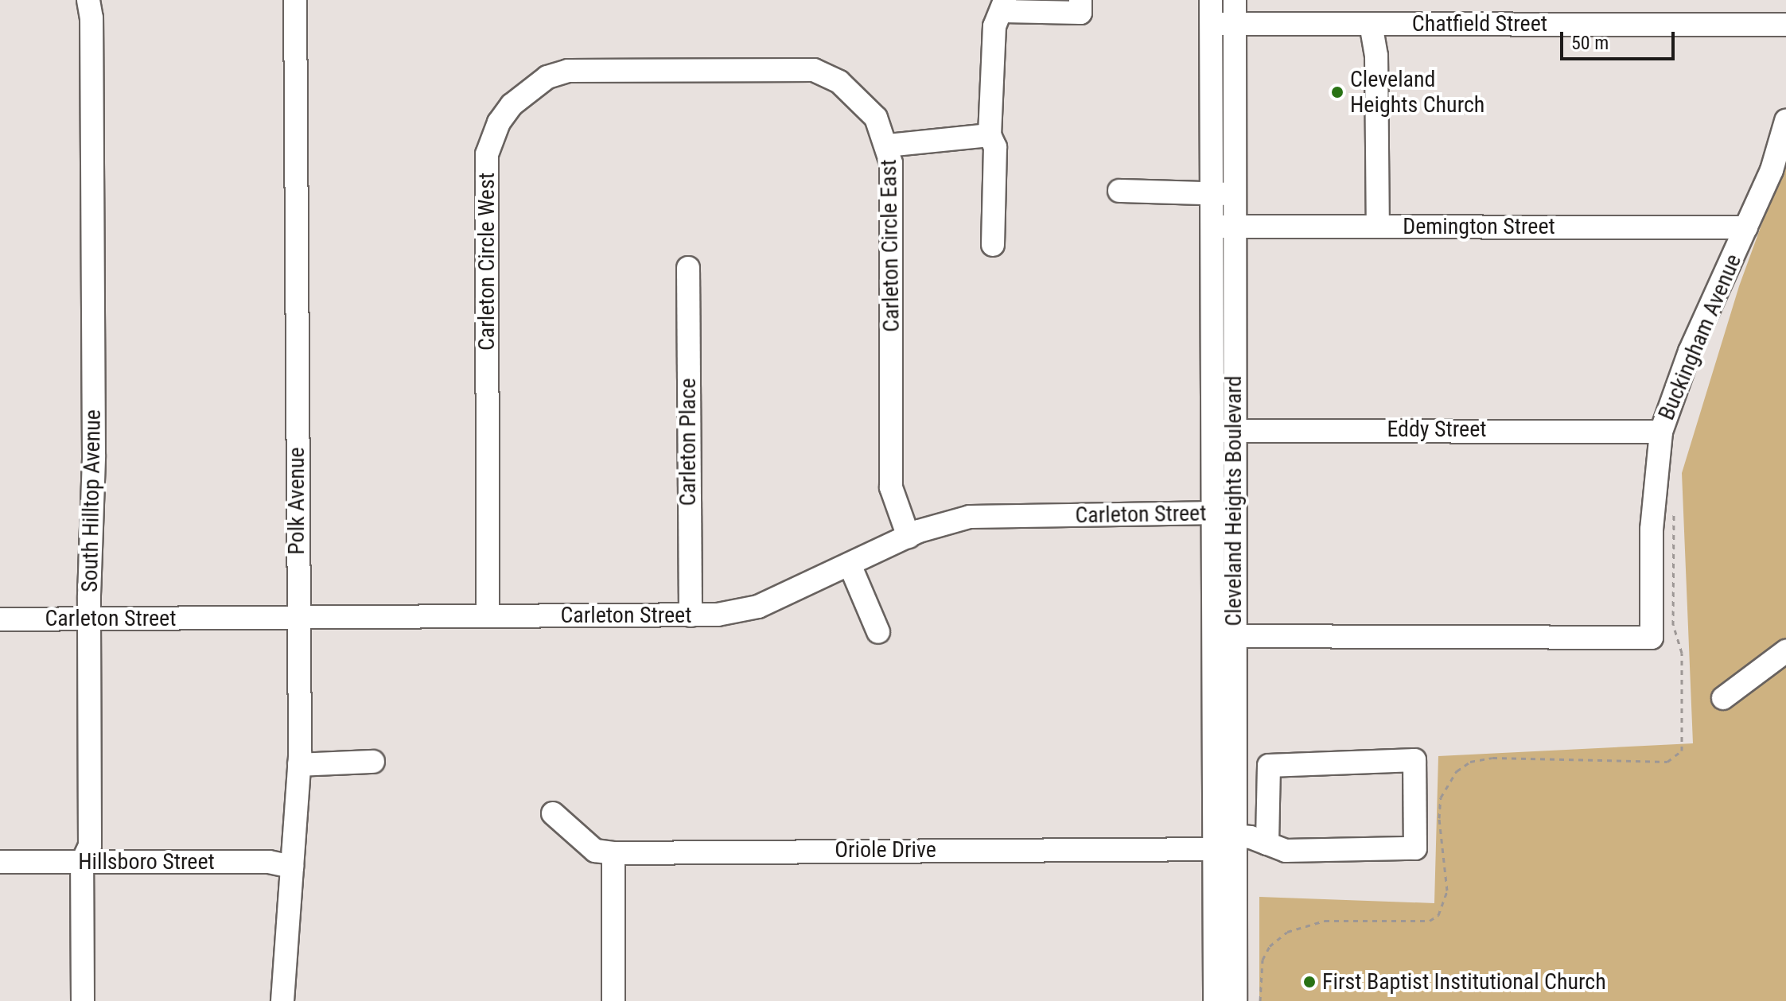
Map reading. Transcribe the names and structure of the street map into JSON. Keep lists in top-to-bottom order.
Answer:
{
  "streets": {
    "street": [
      "Chatfield Street",
      "Demington Street",
      "Carleton Circle East",
      "Carleton Circle West",
      "Buckingham Avenue",
      "Eddy Street",
      "Carleton Place",
      "South Hilltop Avenue",
      "Polk Avenue",
      "Cleveland Heights Boulevard",
      "Carleton Street",
      "Oriole Drive",
      "Hillsboro Street"
    ]
  },
  "crossings": [
    ["Chatfield Street", "Cleveland Heights Boulevard"],
    ["Demington Street", "Buckingham Avenue"],
    ["Demington Street", "Cleveland Heights Boulevard"],
    ["Carleton Circle East", "Carleton Circle West"],
    ["Carleton Circle East", "Carleton Street"],
    ["Carleton Circle West", "Carleton Street"],
    ["Buckingham Avenue", "Eddy Street"],
    ["Buckingham Avenue", "Cleveland Heights Boulevard"],
    ["Eddy Street", "Cleveland Heights Boulevard"],
    ["Carleton Place", "Carleton Street"],
    ["South Hilltop Avenue", "Carleton Street"],
    ["South Hilltop Avenue", "Hillsboro Street"],
    ["Polk Avenue", "Carleton Street"],
    ["Polk Avenue", "Hillsboro Street"],
    ["Cleveland Heights Boulevard", "Carleton Street"],
    ["Cleveland Heights Boulevard", "Oriole Drive"]
  ],
  "places": ["Cleveland Heights Church", "First Baptist Institutional Church"],
  "scale_bar": "50 m"
}
